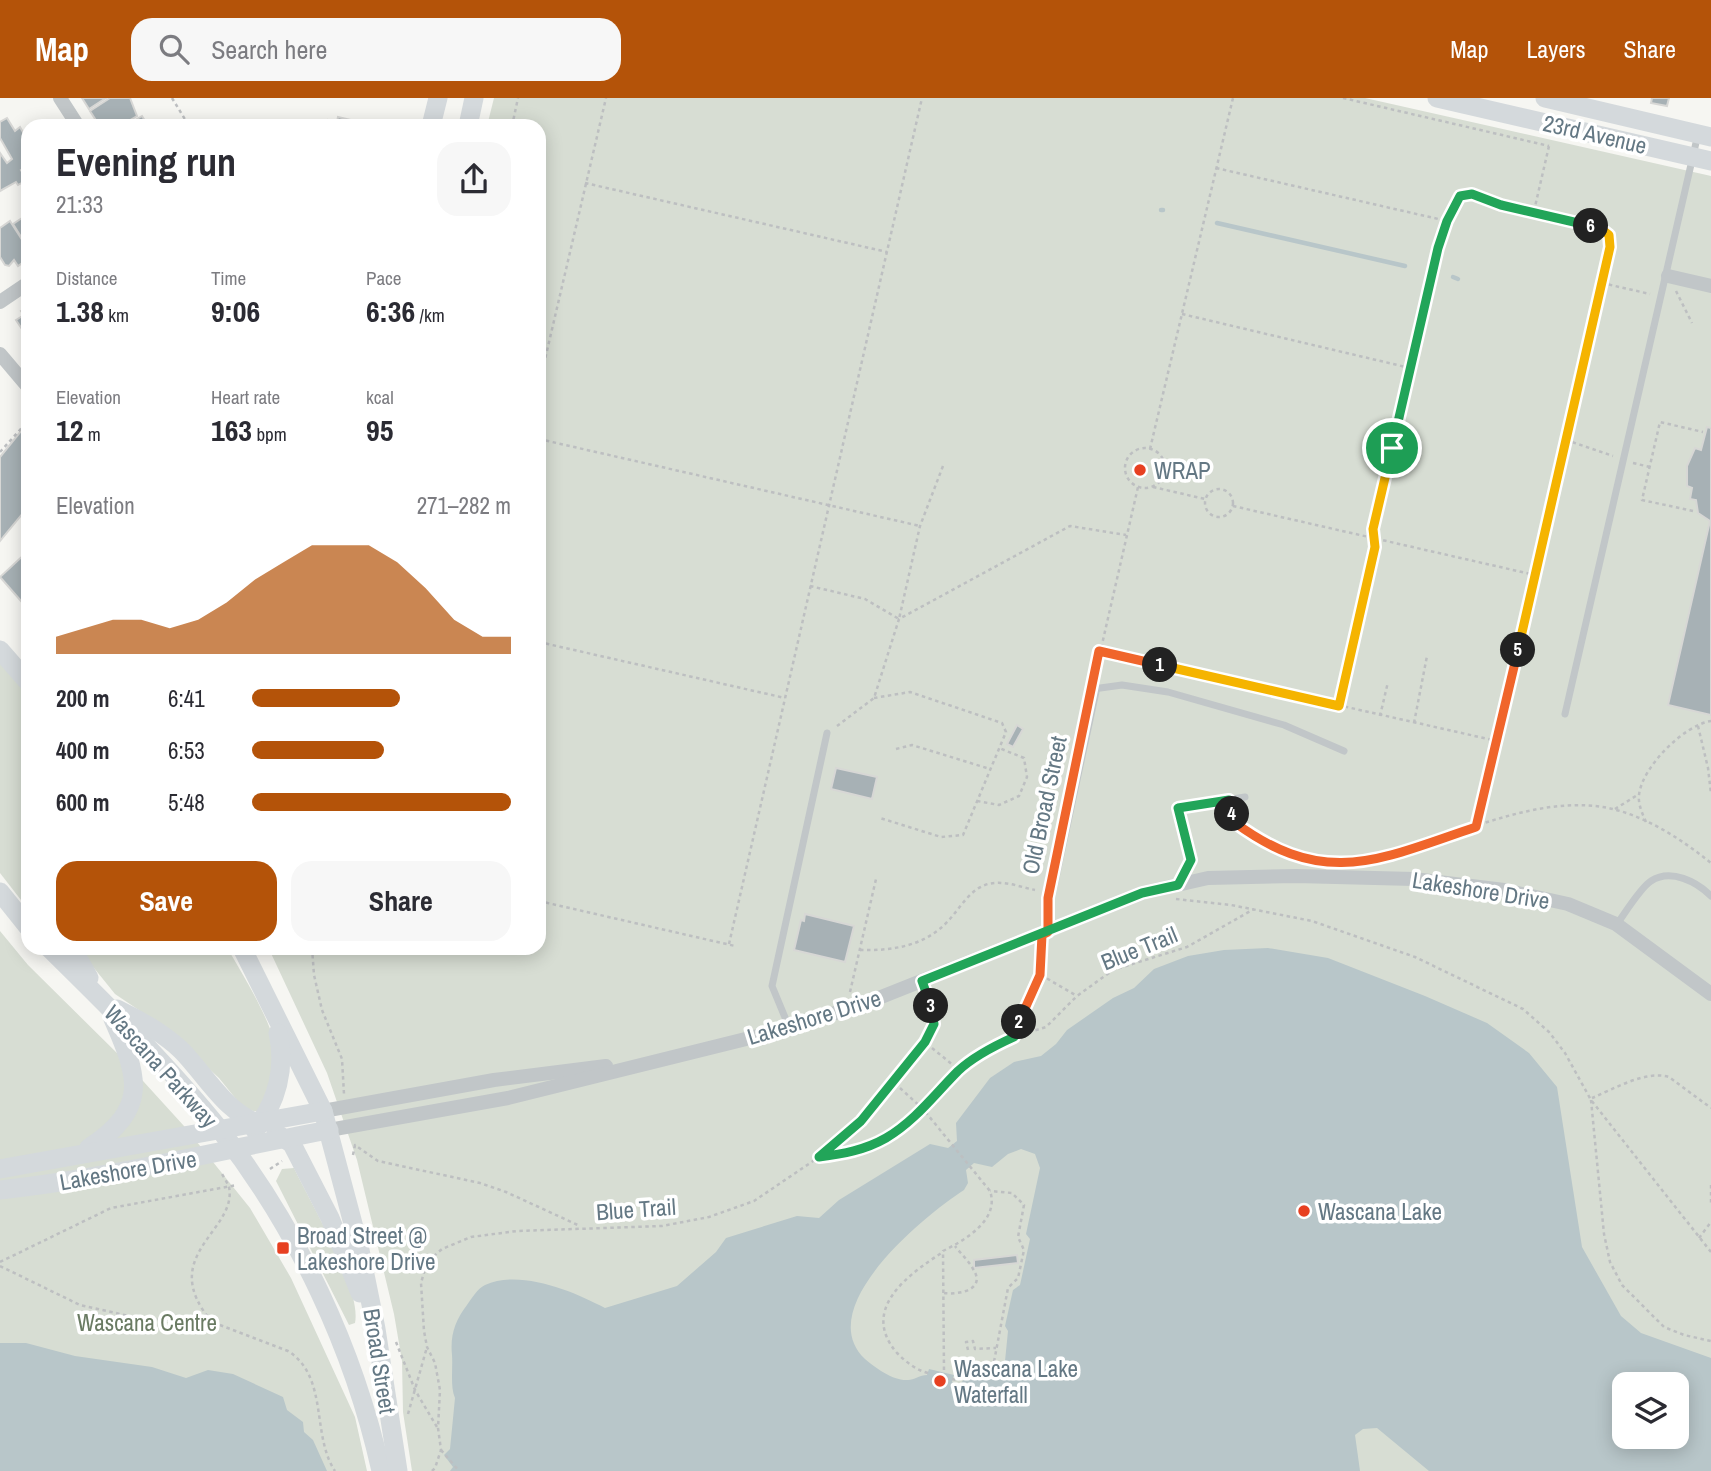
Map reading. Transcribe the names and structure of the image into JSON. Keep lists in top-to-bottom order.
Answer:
{
  "streets": {
    "main road": [
      "23rd Avenue",
      "Lakeshore Drive",
      "Wascana Parkway",
      "Broad Street"
    ],
    "street": ["Old Broad Street"],
    "path": ["Blue Trail"]
  },
  "crossings": [
    ["Old Broad Street", "Lakeshore Drive"],
    ["Lakeshore Drive", "Wascana Parkway"],
    ["Lakeshore Drive", "Broad Street"],
    ["Wascana Parkway", "Broad Street"]
  ],
  "parks": ["Wascana Centre"],
  "places": {
    "other": ["WRAP", "Wascana Lake", "Wascana Lake Waterfall"],
    "transit": ["Broad Street @ Lakeshore Drive"]
  },
  "page": {
    "header": "Map",
    "search": "Search here",
    "nav": ["Map", "Layers", "Share"],
    "heading": ["Evening run", "21:33"],
    "pins": [
      "6",
      "5",
      "1",
      "4",
      "3",
      "2"
    ],
    "stats": [
      ["Distance", "1.38 km"],
      ["Time", "9:06"],
      ["Pace", "6:36 /km"],
      ["Elevation", "12 m"],
      ["Heart rate", "163 bpm"],
      ["kcal", "95"]
    ],
    "chart": ["Elevation", "271–282 m"],
    "list": [
      {
        "name": "200 m",
        "note": "6:41"
      },
      {
        "name": "400 m",
        "note": "6:53"
      },
      {
        "name": "600 m",
        "note": "5:48"
      }
    ],
    "buttons": ["Save", "Share"]
  }
}
